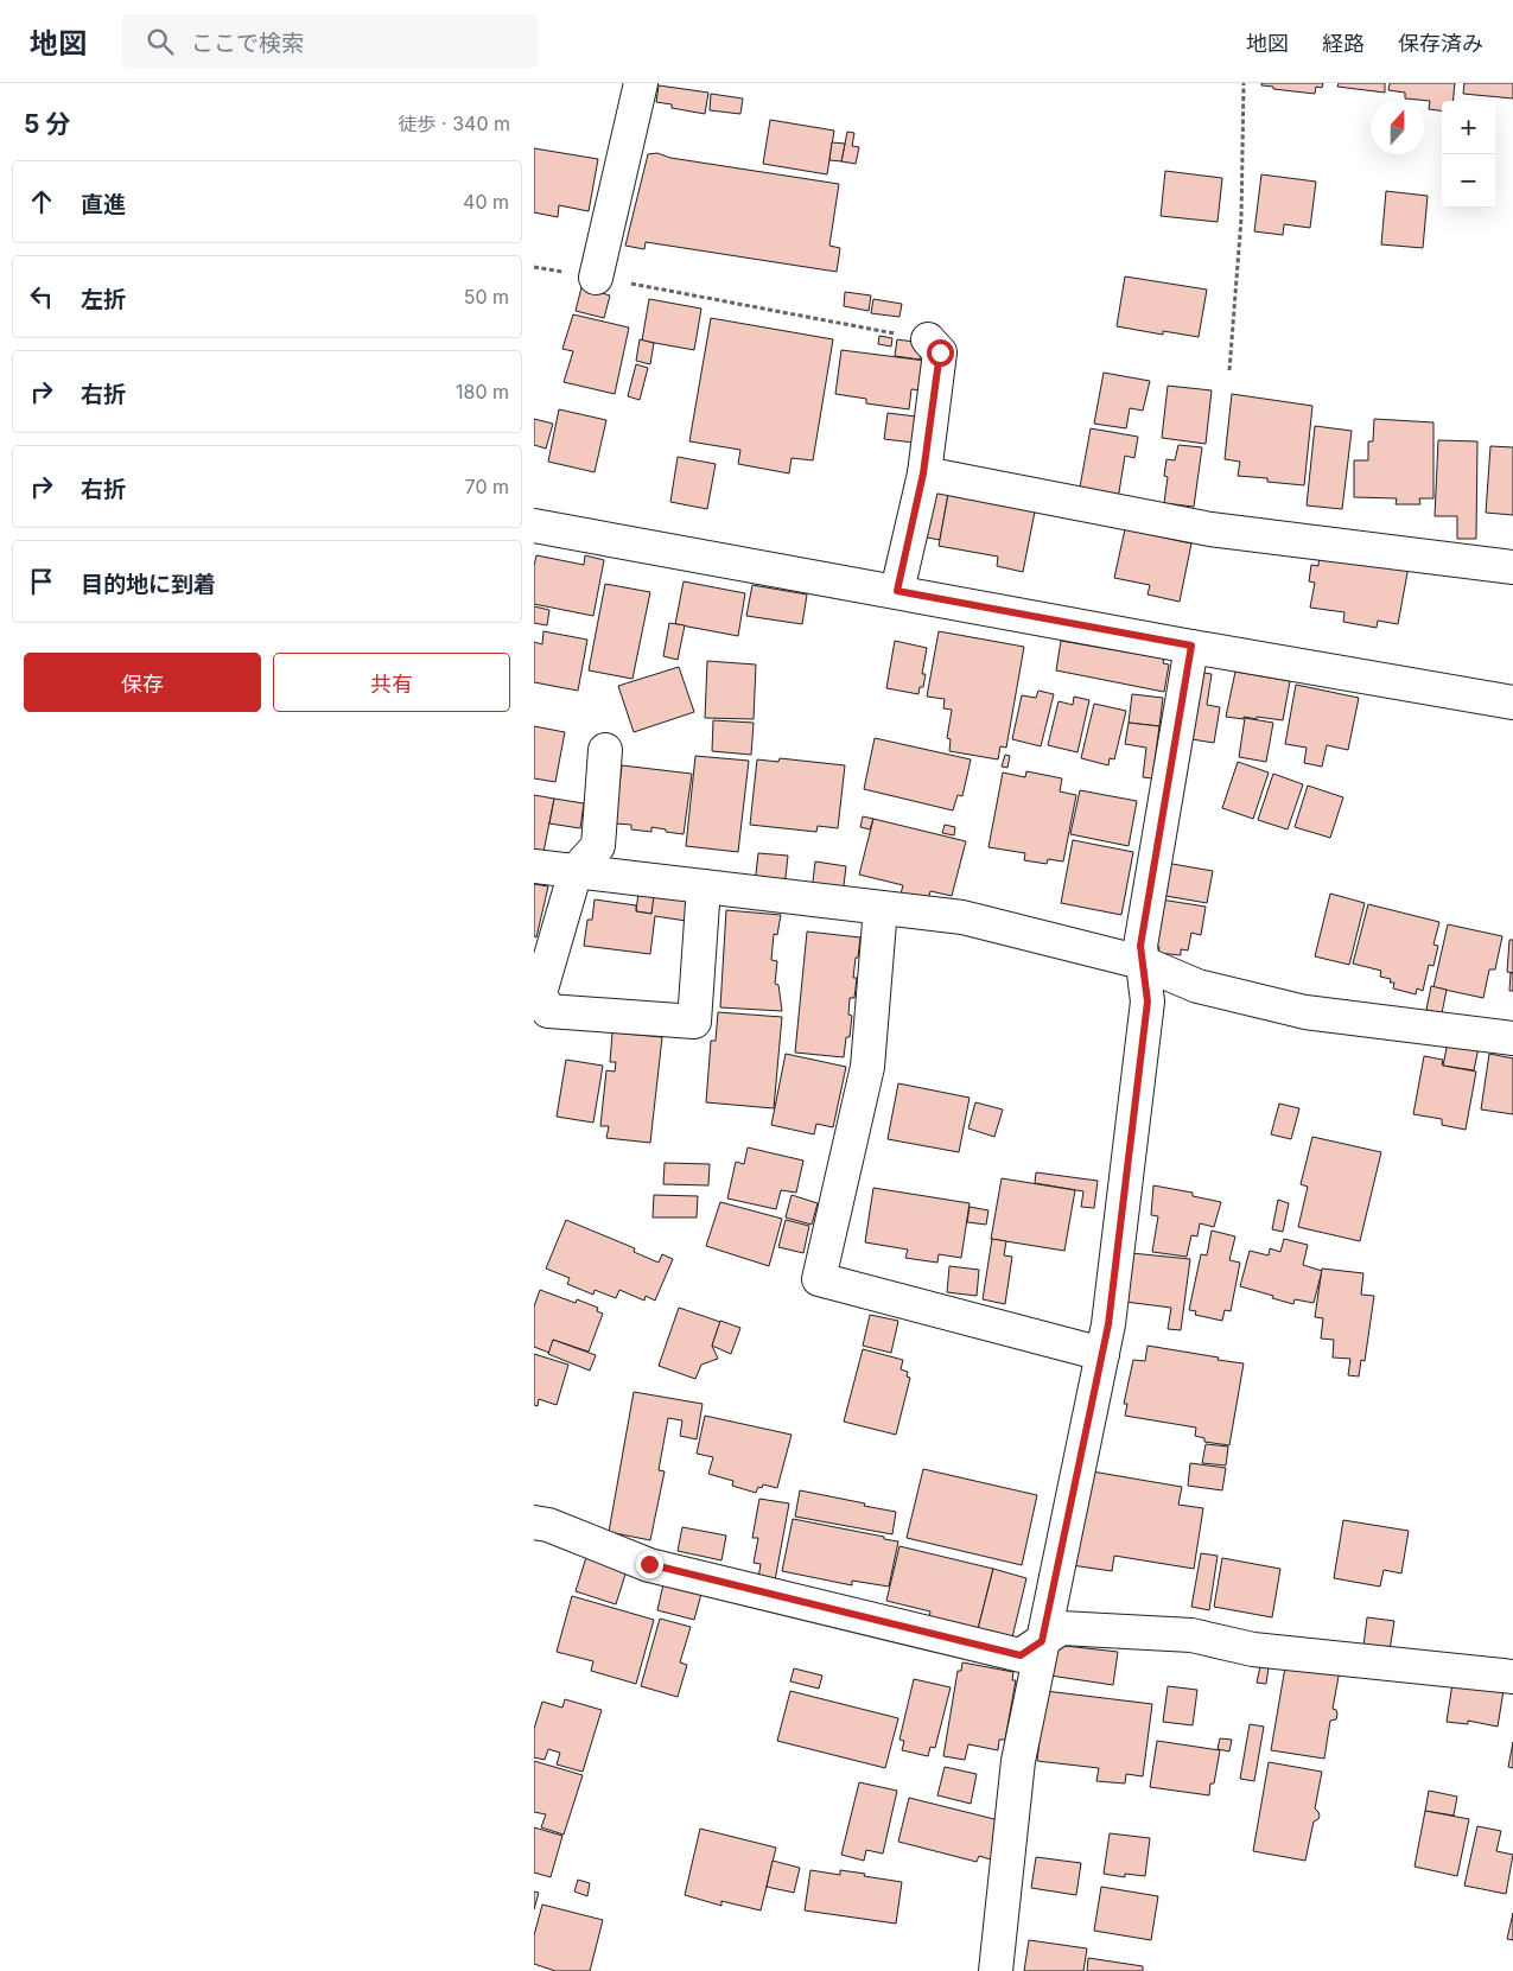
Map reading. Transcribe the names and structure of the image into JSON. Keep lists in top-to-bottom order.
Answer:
{
  "north": "top",
  "page": {
    "header": "地図",
    "search": "ここで検索",
    "nav": ["地図", "経路", "保存済み"],
    "heading": ["5 分", "徒歩 · 340 m"],
    "map_buttons": ["+", "−"],
    "list": [
      ["直進", "40 m"],
      ["左折", "50 m"],
      ["右折", "180 m"],
      ["右折", "70 m"],
      "目的地に到着"
    ],
    "buttons": ["保存", "共有"]
  }
}
